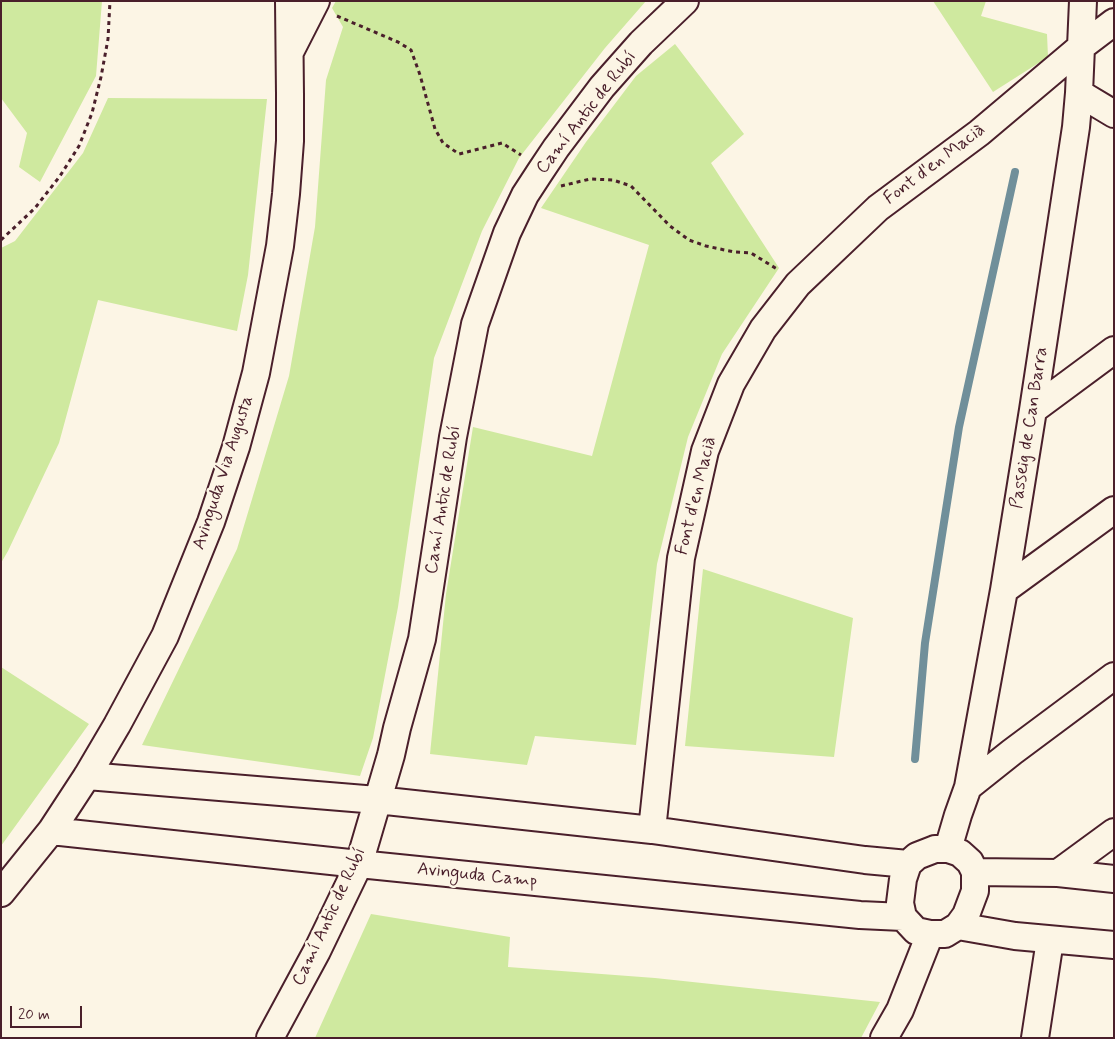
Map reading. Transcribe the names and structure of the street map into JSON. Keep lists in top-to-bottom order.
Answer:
{
  "streets": {
    "street": [
      "Camí Antic de Rubí",
      "Font d'en Macià",
      "Passeig de Can Barra",
      "Avinguda Via Augusta",
      "Avinguda Camp"
    ]
  },
  "crossings": [
    ["Camí Antic de Rubí", "Avinguda Camp"],
    ["Font d'en Macià", "Passeig de Can Barra"],
    ["Passeig de Can Barra", "Avinguda Camp"],
    ["Avinguda Via Augusta", "Avinguda Camp"]
  ],
  "scale_bar": "20 m"
}
